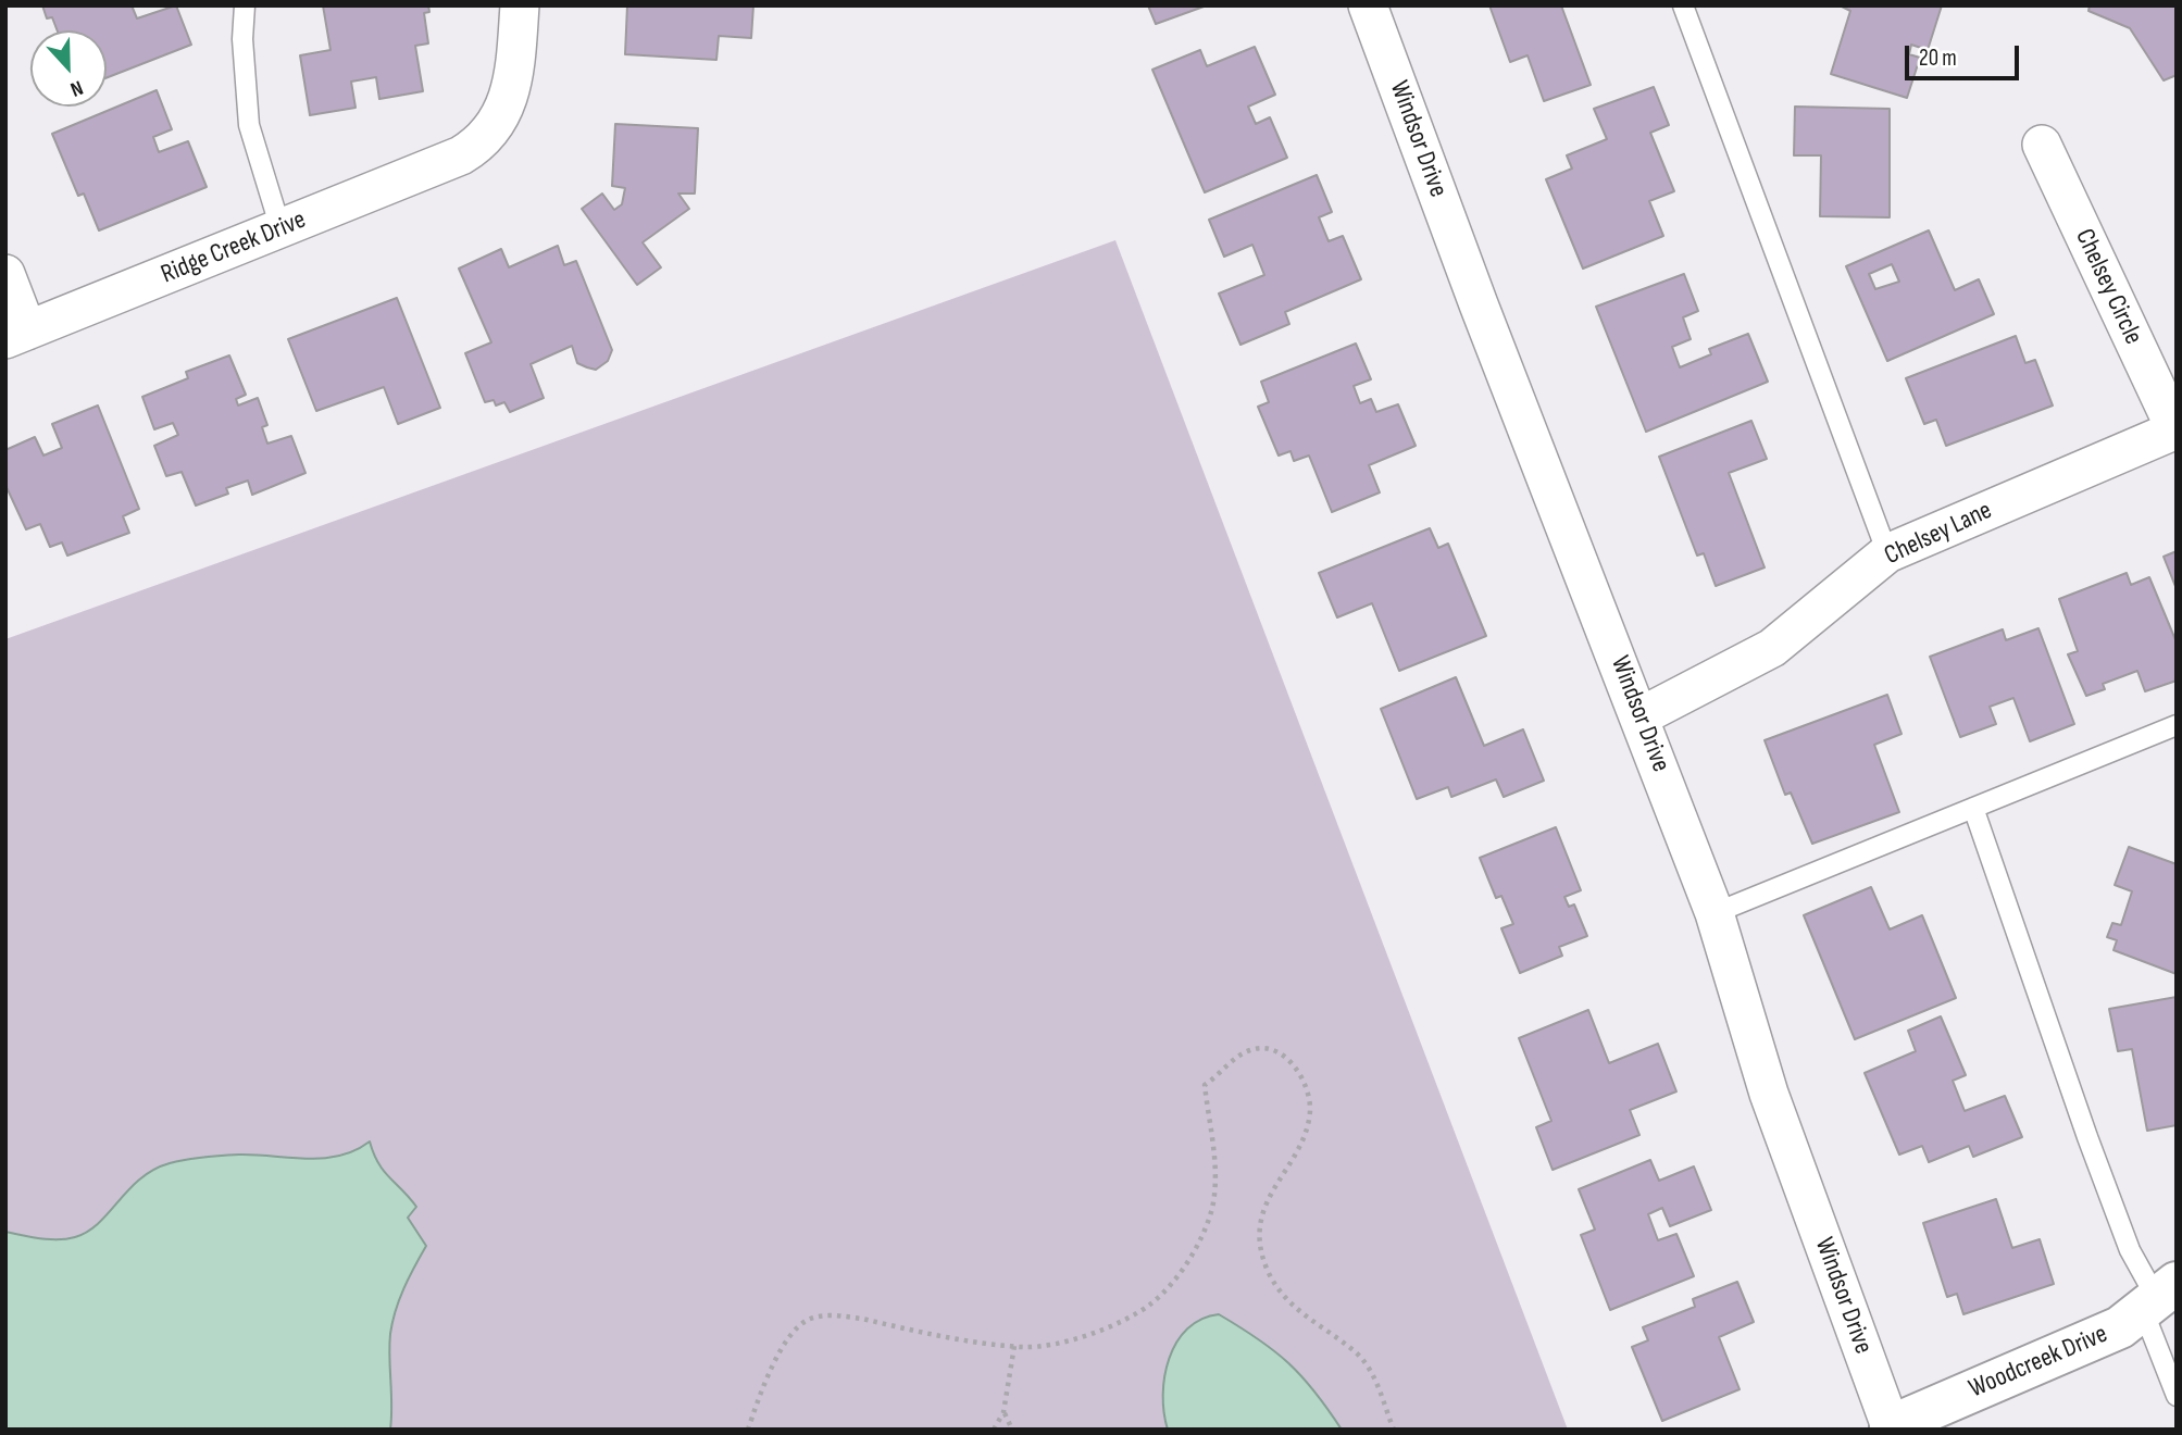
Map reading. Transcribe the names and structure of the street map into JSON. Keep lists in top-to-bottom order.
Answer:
{
  "streets": {
    "street": [
      "Windsor Drive",
      "Ridge Creek Drive",
      "Chelsey Circle",
      "Chelsey Lane",
      "Woodcreek Drive"
    ]
  },
  "crossings": [
    ["Windsor Drive", "Chelsey Lane"],
    ["Windsor Drive", "Woodcreek Drive"],
    ["Chelsey Circle", "Chelsey Lane"]
  ],
  "scale_bar": "20 m",
  "north": "bottom"
}
